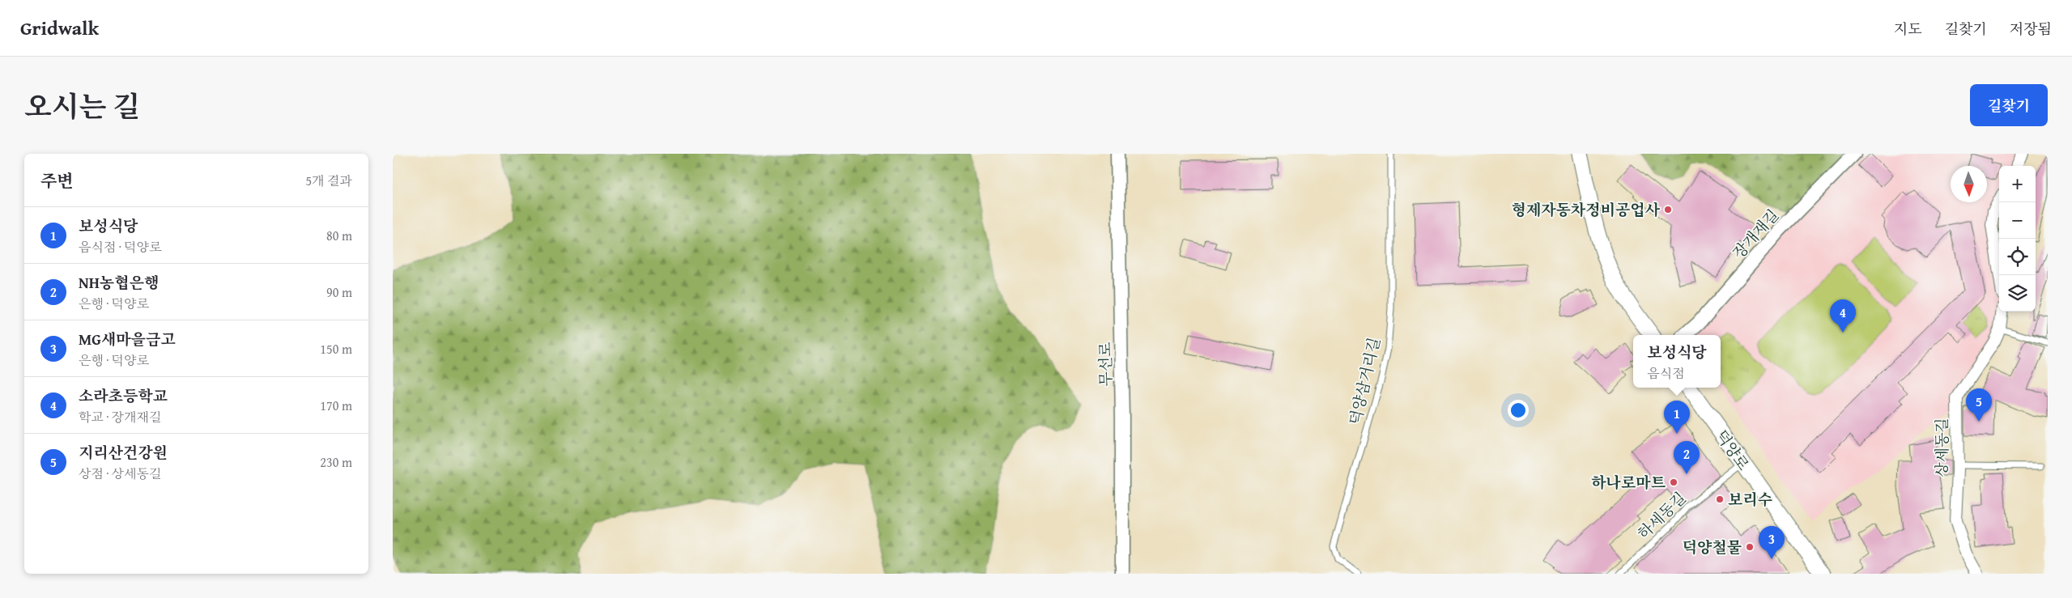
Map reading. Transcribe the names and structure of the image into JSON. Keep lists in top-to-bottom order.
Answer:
{
  "streets": {
    "main road": ["덕양로"],
    "street": ["장개재길", "무선로", "상세동길"],
    "lane": ["덕양삼거리길", "하세동길"]
  },
  "crossings": [
    ["덕양로", "하세동길"]
  ],
  "places": [
    "형제자동차정비공업사",
    "하나로마트",
    "보리수",
    "덕양철물"
  ],
  "north": "bottom",
  "page": {
    "header": "Gridwalk",
    "nav": ["지도", "길찾기", "저장됨"],
    "title": "오시는 길",
    "buttons": "길찾기",
    "heading": ["주변", "5개 결과"],
    "map_buttons": ["+", "−"],
    "list": [
      {
        "mark": "1",
        "name": "보성식당",
        "note": "음식점 · 덕양로",
        "value": "80 m"
      },
      {
        "mark": "2",
        "name": "NH농협은행",
        "note": "은행 · 덕양로",
        "value": "90 m"
      },
      {
        "mark": "3",
        "name": "MG새마을금고",
        "note": "은행 · 덕양로",
        "value": "150 m"
      },
      {
        "mark": "4",
        "name": "소라초등학교",
        "note": "학교 · 장개재길",
        "value": "170 m"
      },
      {
        "mark": "5",
        "name": "지리산건강원",
        "note": "상점 · 상세동길",
        "value": "230 m"
      }
    ],
    "pins": [
      "4",
      "5",
      "1",
      "2",
      "3"
    ],
    "popup": ["보성식당", "음식점"]
  }
}
